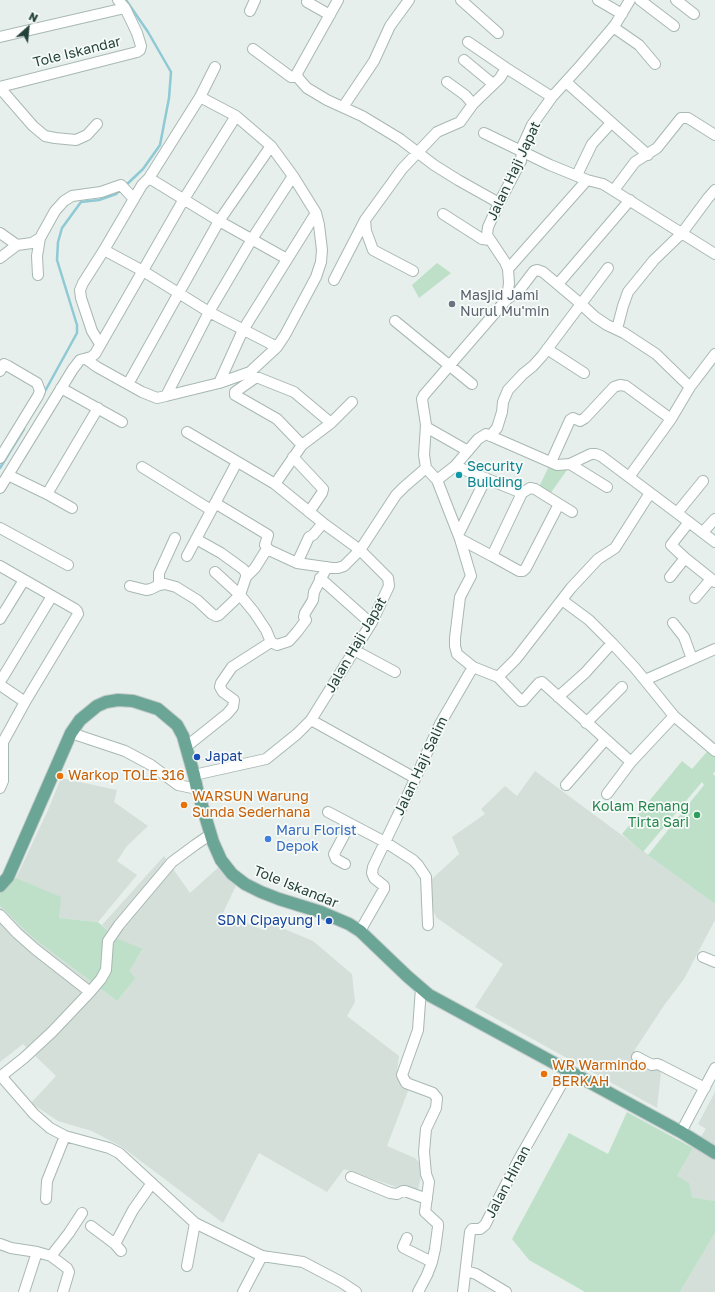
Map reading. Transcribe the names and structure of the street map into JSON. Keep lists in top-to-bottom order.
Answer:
{
  "streets": {
    "main road": ["Tole Iskandar"],
    "street": ["Jalan Haji Japat", "Jalan Haji Salim", "Jalan Hinan"]
  },
  "crossings": [
    ["Tole Iskandar", "Jalan Haji Japat"],
    ["Tole Iskandar", "Jalan Haji Salim"],
    ["Tole Iskandar", "Jalan Hinan"]
  ],
  "places": [
    "Masjid Jami Nurul Mu'min",
    "Security Building",
    "Japat",
    "Warkop TOLE 316",
    "WARSUN Warung Sunda Sederhana",
    "Kolam Renang Tirta Sari",
    "Maru Florist Depok",
    "SDN Cipayung I",
    "WR Warmindo BERKAH"
  ],
  "north": "top right"
}
